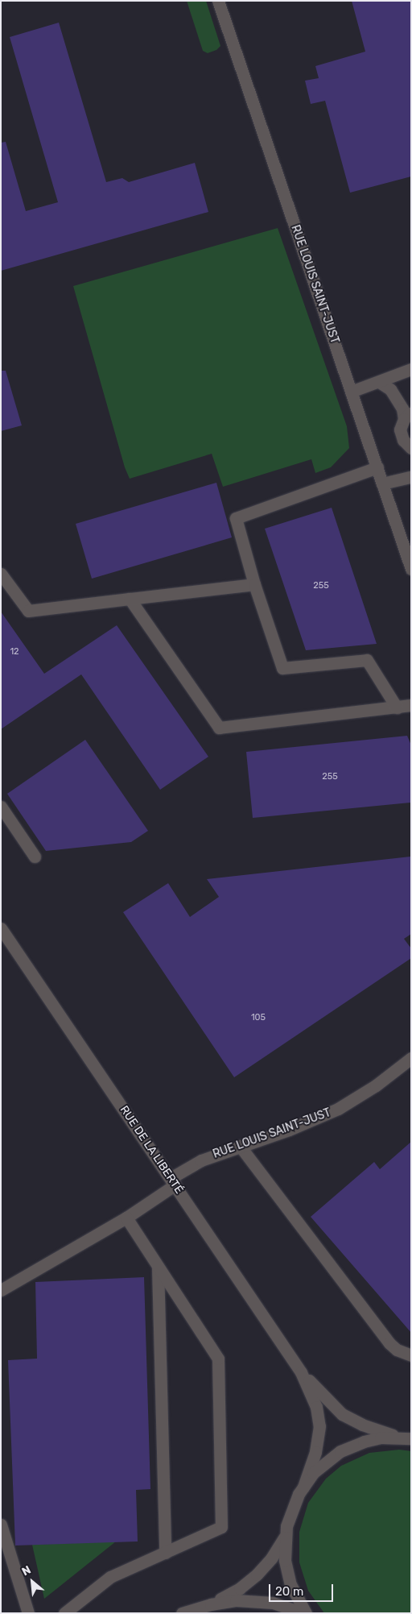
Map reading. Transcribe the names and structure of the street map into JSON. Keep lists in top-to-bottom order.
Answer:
{
  "streets": {
    "street": ["RUE LOUIS SAINT-JUST", "RUE DE LA LIBERTÉ"]
  },
  "crossings": [
    ["RUE LOUIS SAINT-JUST", "RUE DE LA LIBERTÉ"]
  ],
  "house_numbers": [
    "255",
    "12",
    "255",
    "105"
  ],
  "scale_bar": "20 m",
  "north": "top left"
}
